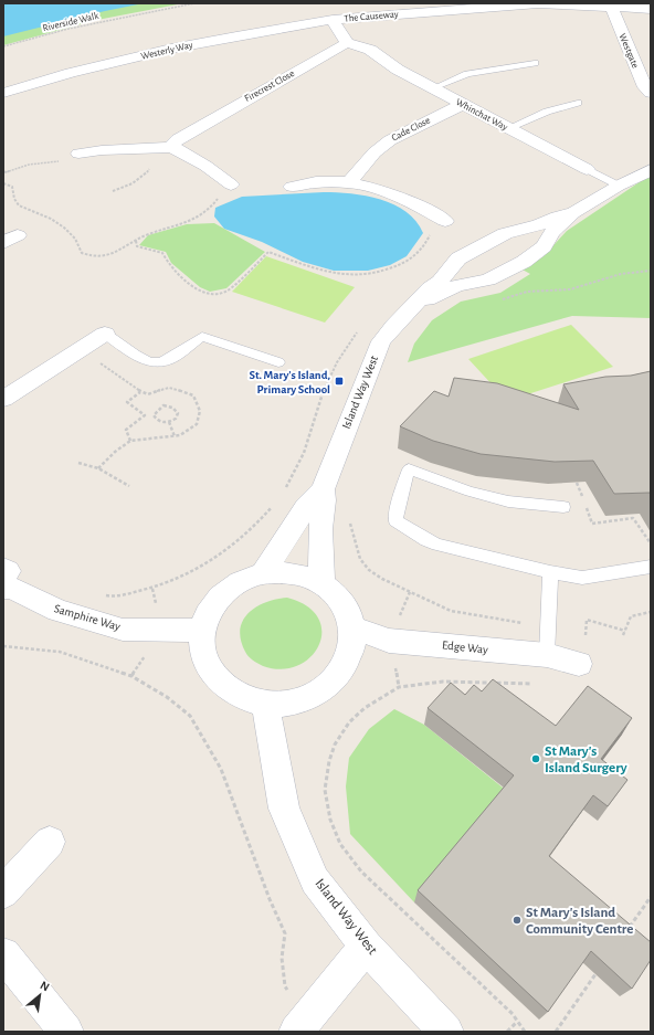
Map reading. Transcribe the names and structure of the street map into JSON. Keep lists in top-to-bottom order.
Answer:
{
  "streets": {
    "street": [
      "The Causeway",
      "Westerly Way",
      "Westgate",
      "Firecrest Close",
      "Whinchat Way",
      "Cade Close",
      "Island Way West",
      "Samphire Way",
      "Edge Way"
    ],
    "path": ["Riverside Walk"]
  },
  "crossings": [
    ["The Causeway", "Westerly Way"],
    ["The Causeway", "Westgate"],
    ["Firecrest Close", "Whinchat Way"],
    ["Whinchat Way", "Cade Close"],
    ["Whinchat Way", "Island Way West"],
    ["Island Way West", "Samphire Way"],
    ["Island Way West", "Edge Way"],
    ["Samphire Way", "Edge Way"]
  ],
  "places": {
    "transit": ["St. Mary's Island, Primary School"],
    "other": ["St Mary's Island Surgery", "St Mary's Island Community Centre"]
  },
  "north": "top right"
}
